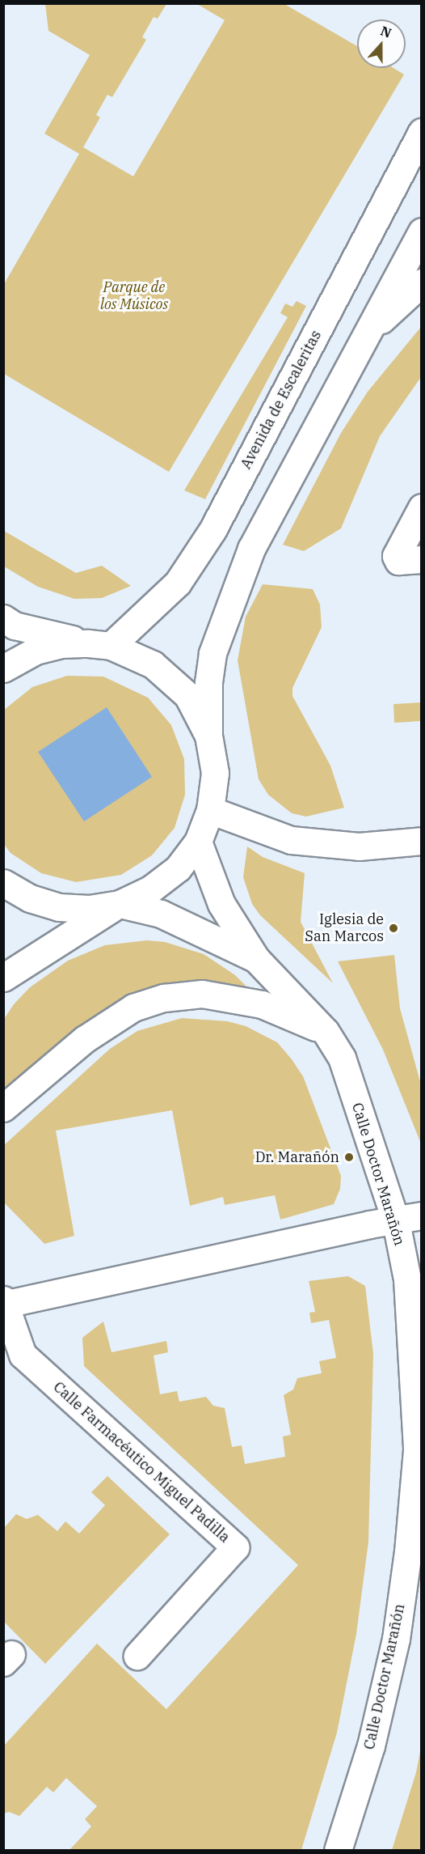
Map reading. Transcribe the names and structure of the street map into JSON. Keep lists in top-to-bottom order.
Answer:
{
  "streets": {
    "street": ["Avenida de Escaleritas", "Calle Doctor Marañón", "Calle Farmacéutico Miguel Padilla"]
  },
  "crossings": [
    ["Calle Doctor Marañón", "Calle Farmacéutico Miguel Padilla"]
  ],
  "parks": ["Parque de los Músicos"],
  "places": ["Iglesia de San Marcos", "Dr. Marañón"],
  "north": "top"
}
